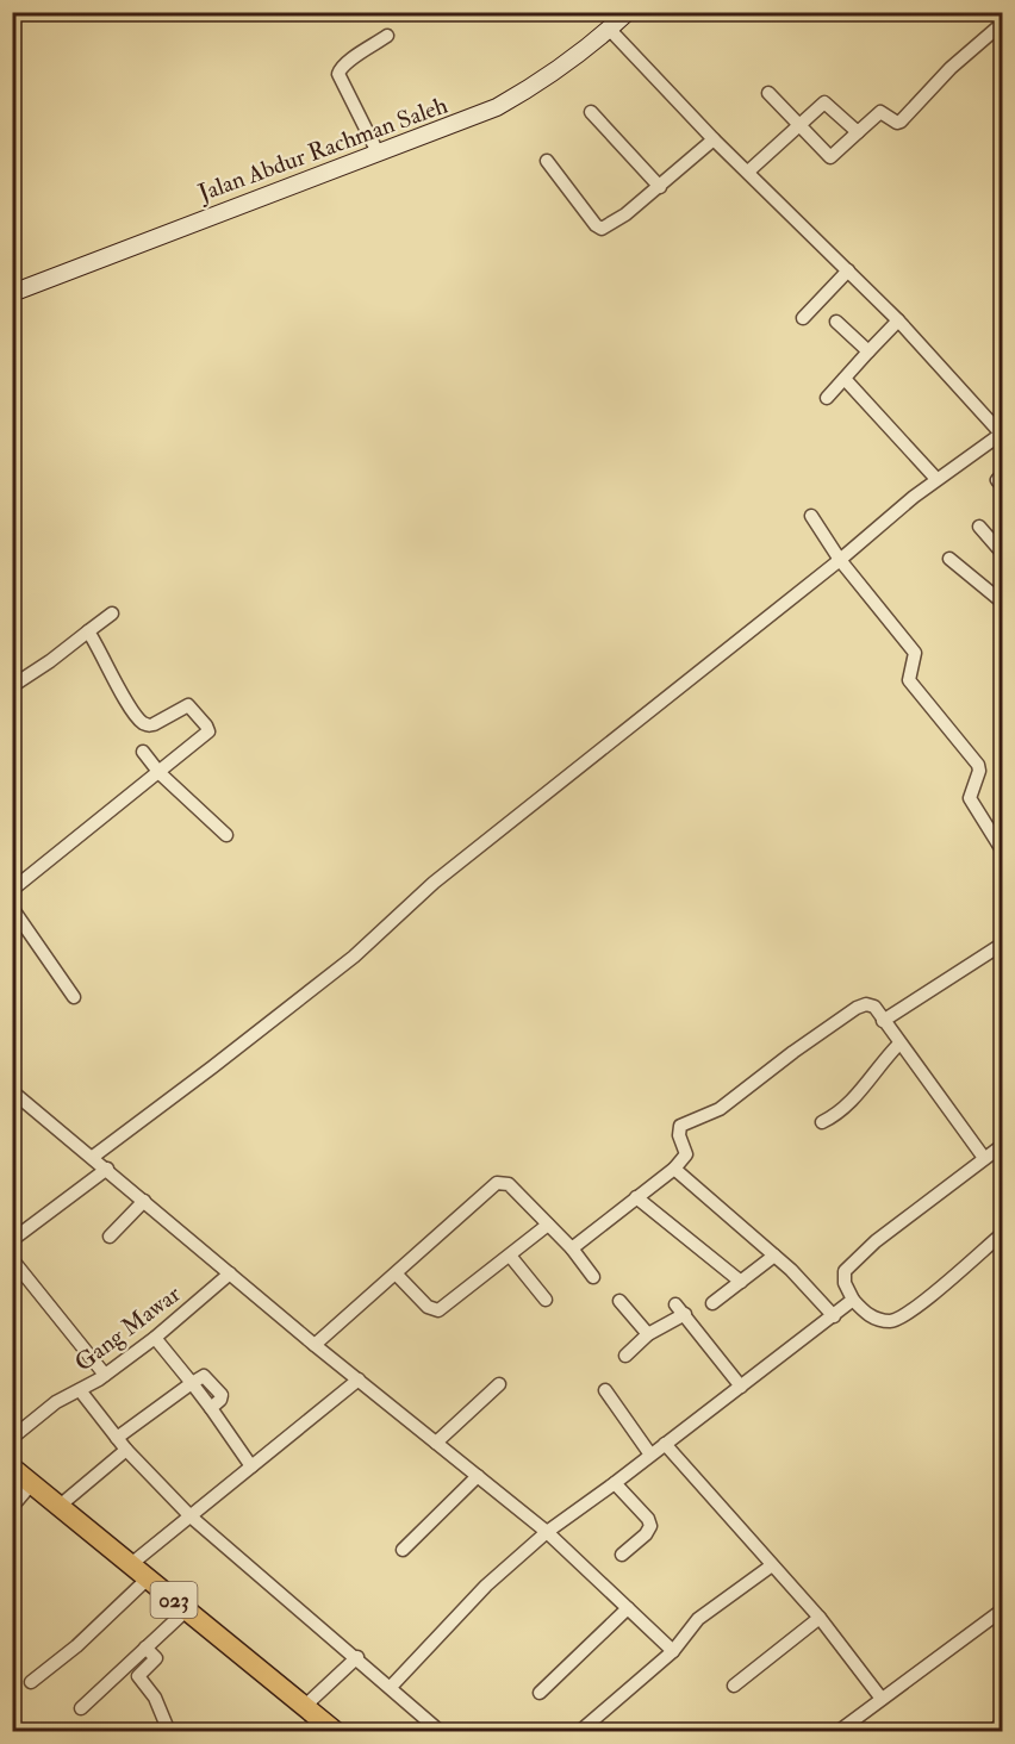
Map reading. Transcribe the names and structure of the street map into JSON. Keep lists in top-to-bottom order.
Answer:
{
  "streets": {
    "main road": ["023"],
    "street": ["Jalan Abdur Rachman Saleh", "Gang Mawar"]
  }
}
